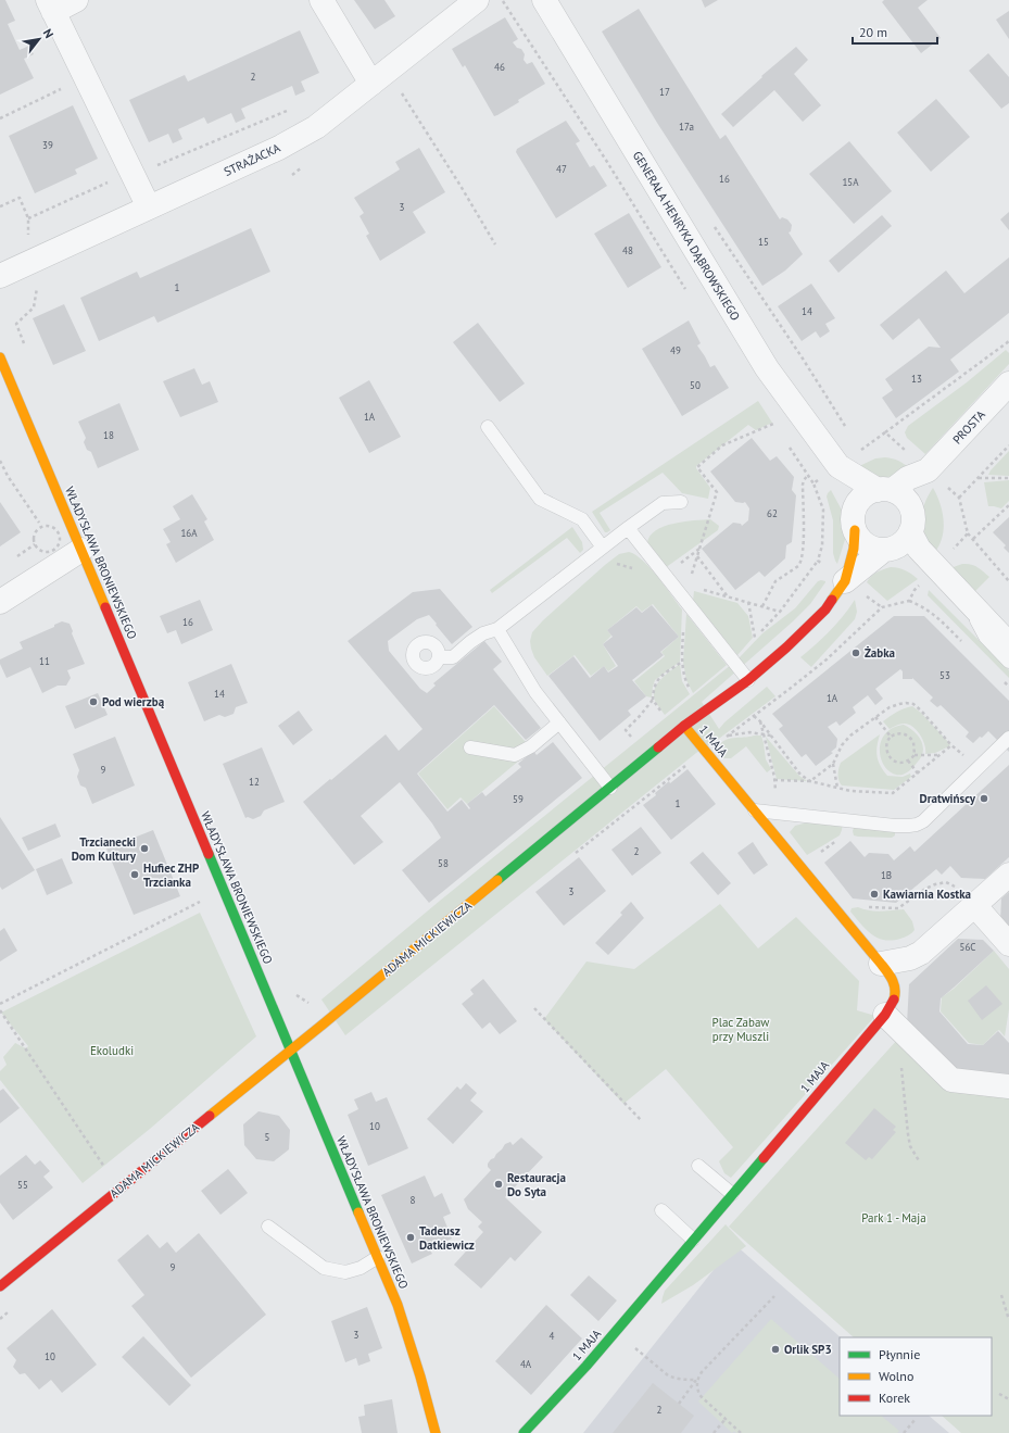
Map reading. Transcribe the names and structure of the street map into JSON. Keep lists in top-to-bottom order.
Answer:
{
  "streets": {
    "street": [
      "STRAŻACKA",
      "GENERAŁA HENRYKA DĄBROWSKIEGO",
      "PROSTA",
      "WŁADYSŁAWA BRONIEWSKIEGO",
      "1 MAJA",
      "ADAMA MICKIEWICZA"
    ]
  },
  "crossings": [
    ["GENERAŁA HENRYKA DĄBROWSKIEGO", "PROSTA"],
    ["GENERAŁA HENRYKA DĄBROWSKIEGO", "ADAMA MICKIEWICZA"],
    ["PROSTA", "ADAMA MICKIEWICZA"],
    ["WŁADYSŁAWA BRONIEWSKIEGO", "ADAMA MICKIEWICZA"],
    ["1 MAJA", "ADAMA MICKIEWICZA"]
  ],
  "parks": ["Plac Zabaw przy Muszli", "Ekoludki", "Park 1 - Maja"],
  "places": [
    "Żabka",
    "Pod wierzbą",
    "Dratwińscy",
    "Trzcianecki Dom Kultury",
    "Hufiec ZHP Trzcianka",
    "Kawiarnia Kostka",
    "Restauracja Do Syta",
    "Tadeusz Datkiewicz",
    "Orlik SP3"
  ],
  "house_numbers": [
    "46",
    "2",
    "17",
    "17a",
    "39",
    "47",
    "16",
    "15A",
    "3",
    "15",
    "48",
    "1",
    "14",
    "49",
    "13",
    "50",
    "1A",
    "18",
    "62",
    "16A",
    "16",
    "11",
    "53",
    "14",
    "1A",
    "9",
    "12",
    "59",
    "1",
    "2",
    "58",
    "1B",
    "3",
    "56C",
    "10",
    "5",
    "55",
    "8",
    "9",
    "3",
    "4",
    "10",
    "4A",
    "2"
  ],
  "legend": ["Płynnie", "Wolno", "Korek"],
  "scale_bar": "20 m",
  "north": "top right"
}
